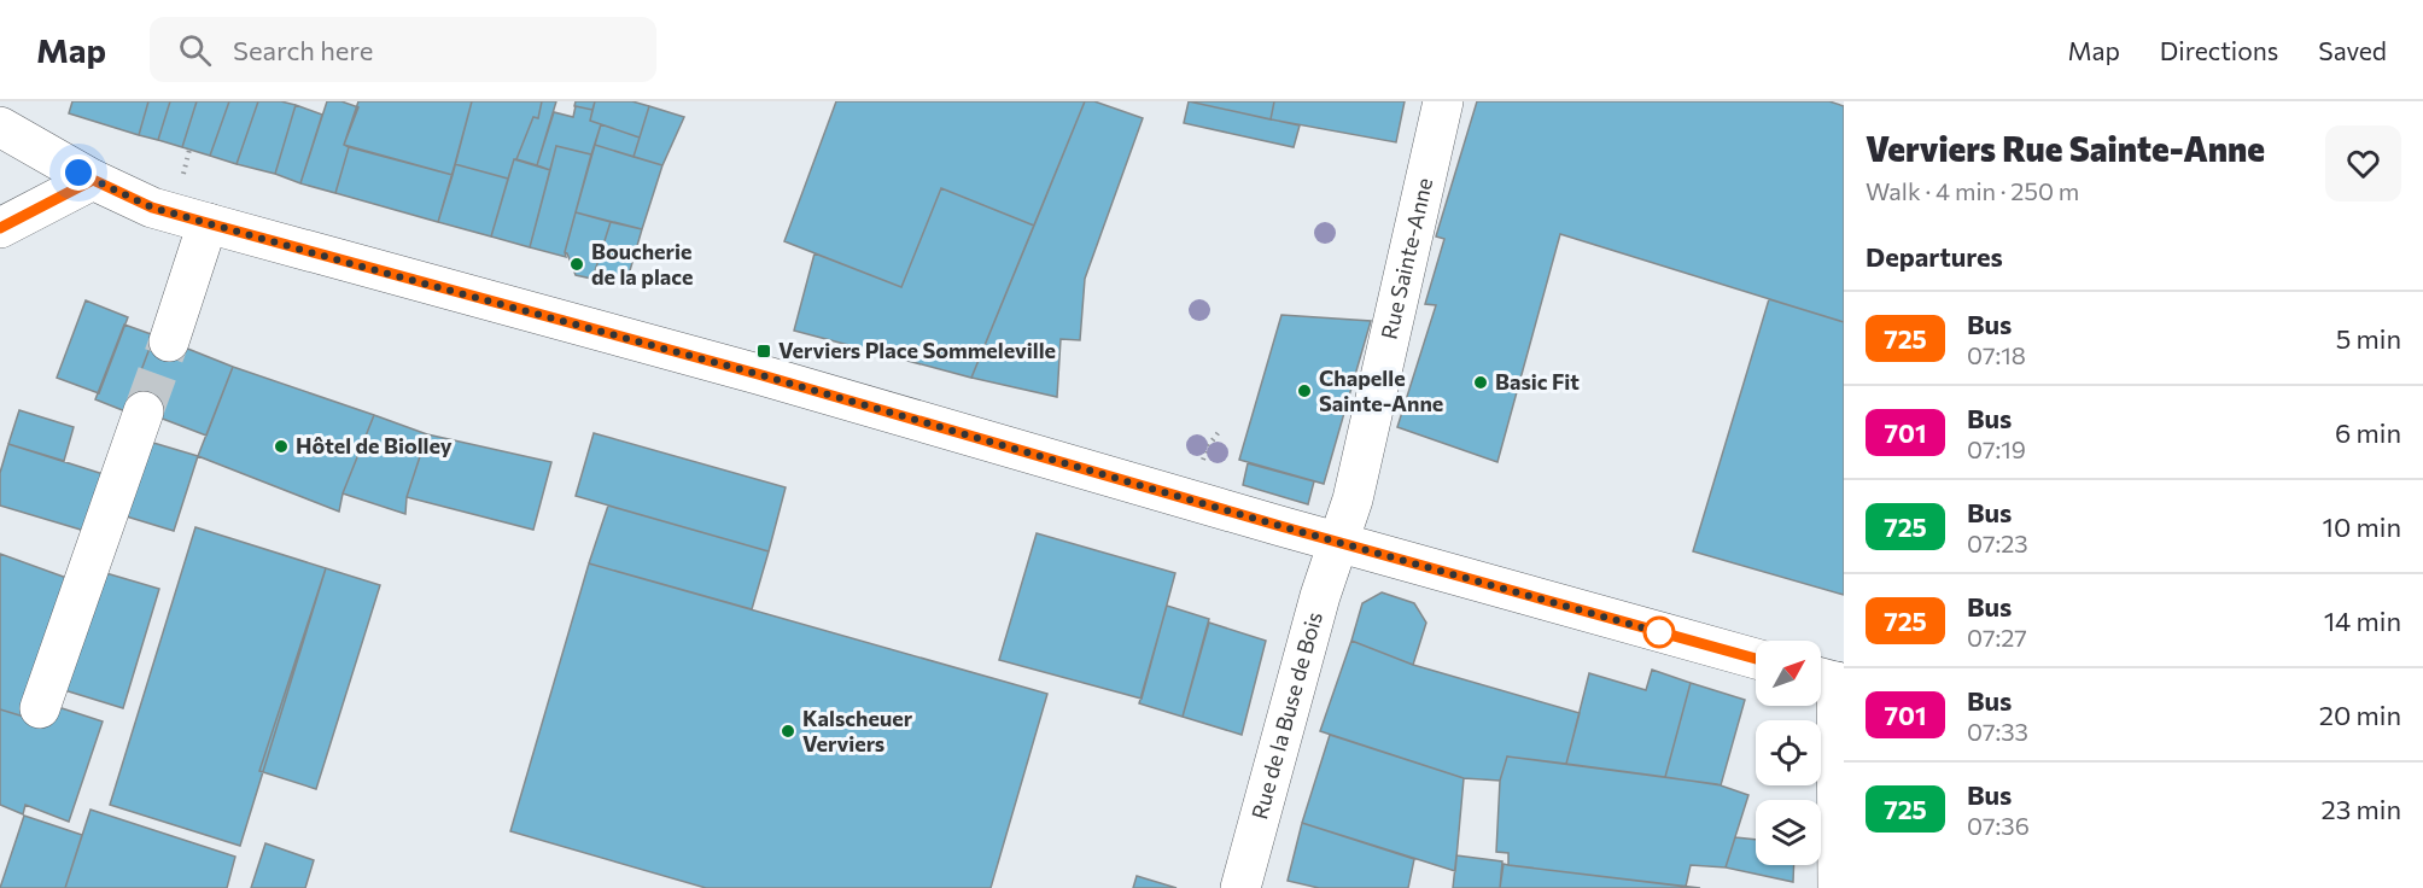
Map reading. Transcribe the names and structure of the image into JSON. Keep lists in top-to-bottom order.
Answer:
{
  "streets": {
    "main road": ["Rue Sainte-Anne", "Rue de la Buse de Bois"]
  },
  "crossings": [
    ["Rue Sainte-Anne", "Rue de la Buse de Bois"]
  ],
  "places": {
    "other": [
      "Boucherie de la place",
      "Basic Fit",
      "Chapelle Sainte-Anne",
      "Hôtel de Biolley",
      "Kalscheuer Verviers"
    ],
    "transit": ["Verviers Place Sommeleville"]
  },
  "lines": ["bus line 725"],
  "north": "top right",
  "page": {
    "header": "Map",
    "search": "Search here",
    "nav": ["Map", "Directions", "Saved"],
    "heading": [
      ["Verviers Rue Sainte-Anne", "Walk · 4 min · 250 m"],
      "Departures"
    ],
    "list": [
      {
        "mark": "725",
        "name": "Bus",
        "note": "07:18",
        "value": "5 min"
      },
      {
        "mark": "701",
        "name": "Bus",
        "note": "07:19",
        "value": "6 min"
      },
      {
        "mark": "725",
        "name": "Bus",
        "note": "07:23",
        "value": "10 min"
      },
      {
        "mark": "725",
        "name": "Bus",
        "note": "07:27",
        "value": "14 min"
      },
      {
        "mark": "701",
        "name": "Bus",
        "note": "07:33",
        "value": "20 min"
      },
      {
        "mark": "725",
        "name": "Bus",
        "note": "07:36",
        "value": "23 min"
      }
    ]
  }
}
